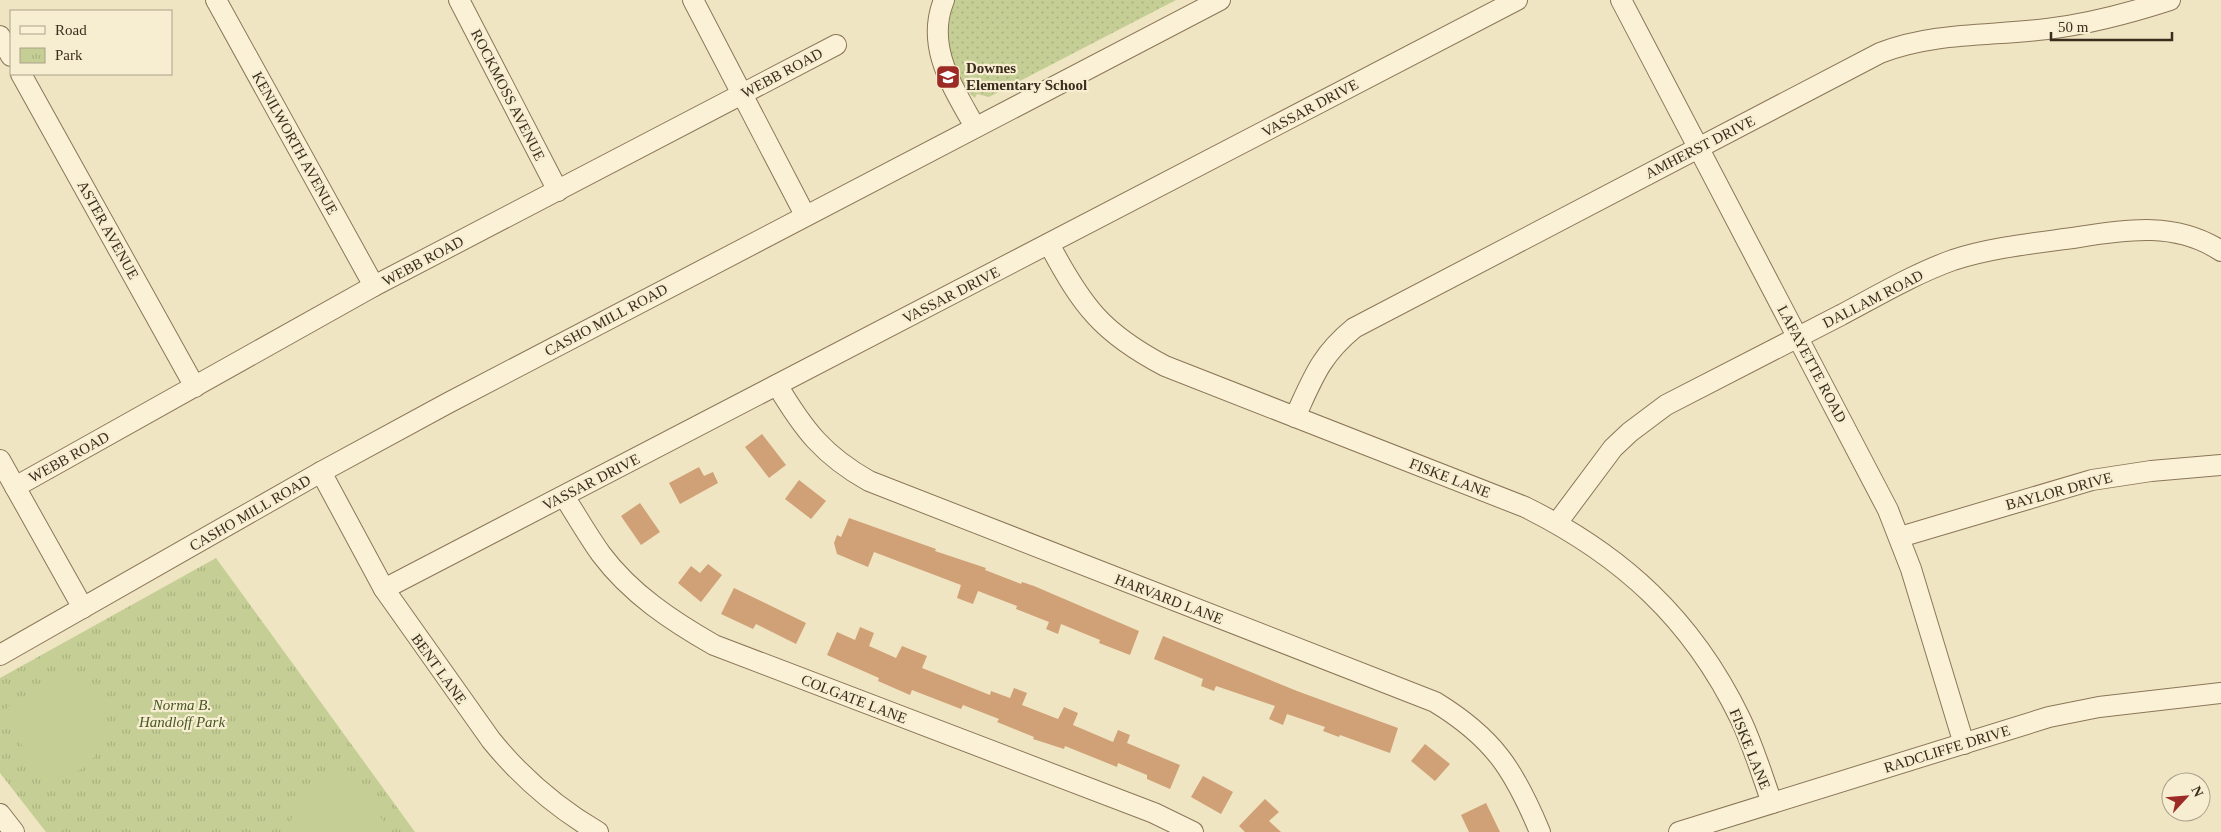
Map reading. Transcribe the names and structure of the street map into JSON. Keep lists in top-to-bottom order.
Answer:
{
  "streets": {
    "street": [
      "WEBB ROAD",
      "ROCKMOSS AVENUE",
      "VASSAR DRIVE",
      "KENILWORTH AVENUE",
      "AMHERST DRIVE",
      "ASTER AVENUE",
      "DALLAM ROAD",
      "CASHO MILL ROAD",
      "LAFAYETTE ROAD",
      "FISKE LANE",
      "BAYLOR DRIVE",
      "HARVARD LANE",
      "BENT LANE",
      "COLGATE LANE",
      "RADCLIFFE DRIVE"
    ]
  },
  "crossings": [
    ["WEBB ROAD", "ROCKMOSS AVENUE"],
    ["WEBB ROAD", "KENILWORTH AVENUE"],
    ["WEBB ROAD", "ASTER AVENUE"],
    ["VASSAR DRIVE", "FISKE LANE"],
    ["VASSAR DRIVE", "HARVARD LANE"],
    ["VASSAR DRIVE", "BENT LANE"],
    ["VASSAR DRIVE", "COLGATE LANE"],
    ["AMHERST DRIVE", "LAFAYETTE ROAD"],
    ["AMHERST DRIVE", "FISKE LANE"],
    ["DALLAM ROAD", "LAFAYETTE ROAD"],
    ["DALLAM ROAD", "FISKE LANE"],
    ["CASHO MILL ROAD", "BENT LANE"],
    ["LAFAYETTE ROAD", "BAYLOR DRIVE"],
    ["LAFAYETTE ROAD", "RADCLIFFE DRIVE"],
    ["FISKE LANE", "RADCLIFFE DRIVE"]
  ],
  "parks": ["Norma B. Handloff Park"],
  "places": {
    "school or university": ["Downes Elementary School"]
  },
  "legend": ["Road", "Park"],
  "scale_bar": "50 m",
  "north": "top right"
}
